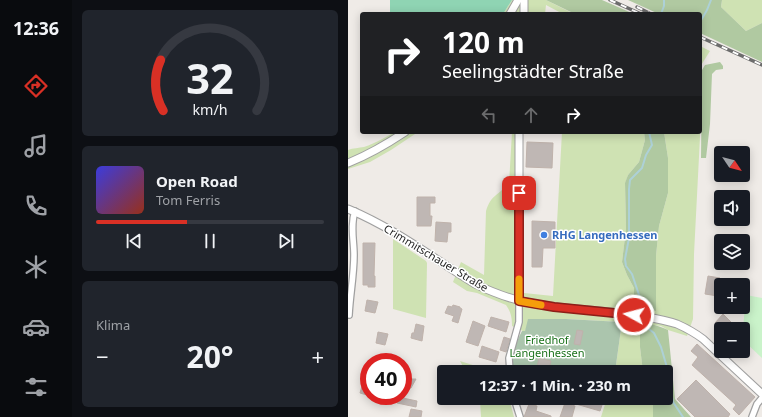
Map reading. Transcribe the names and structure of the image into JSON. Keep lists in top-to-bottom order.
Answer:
{
  "streets": {
    "street": ["Crimmitschauer Straße"]
  },
  "parks": ["Friedhof Langenhessen"],
  "places": ["RHG Langenhessen"],
  "north": "bottom right",
  "page": {
    "tabs": "12:36",
    "turn": ["120 m", "Seelingstädter Straße"],
    "map_buttons": ["+", "−"],
    "song": ["Open Road", "Tom Ferris"],
    "tile": "Klima",
    "heat": ["−", "20°", "+"],
    "limit": "40",
    "trip": "12:37 · 1 Min. · 230 m",
    "gauge": ["32", "km/h"]
  }
}
